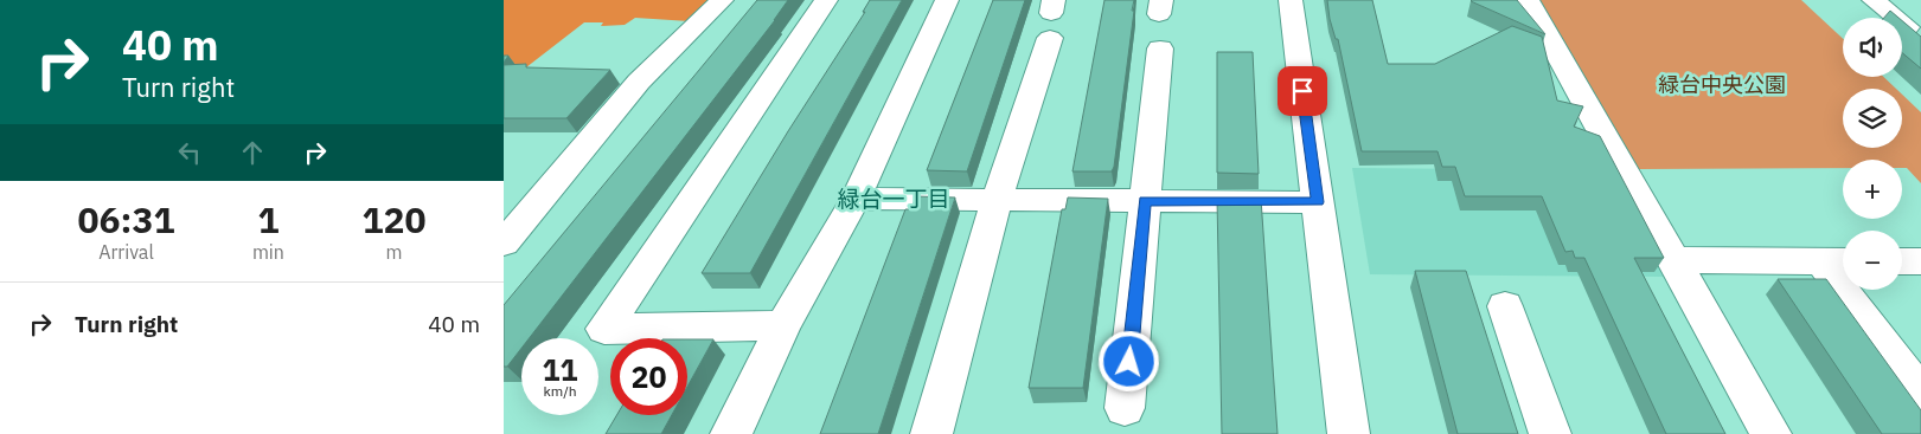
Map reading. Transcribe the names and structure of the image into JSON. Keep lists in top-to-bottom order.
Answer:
{
  "districts": ["緑台一丁目"],
  "parks": ["緑台中央公園"],
  "page": {
    "turn": ["40 m", "Turn right"],
    "map_buttons": ["+", "−"],
    "eta": [
      "06:31",
      "Arrival",
      "1",
      "min",
      "120",
      "m"
    ],
    "list": [
      {
        "name": "Turn right",
        "value": "40 m"
      }
    ],
    "speed": "11 km/h",
    "limit": "20"
  }
}
